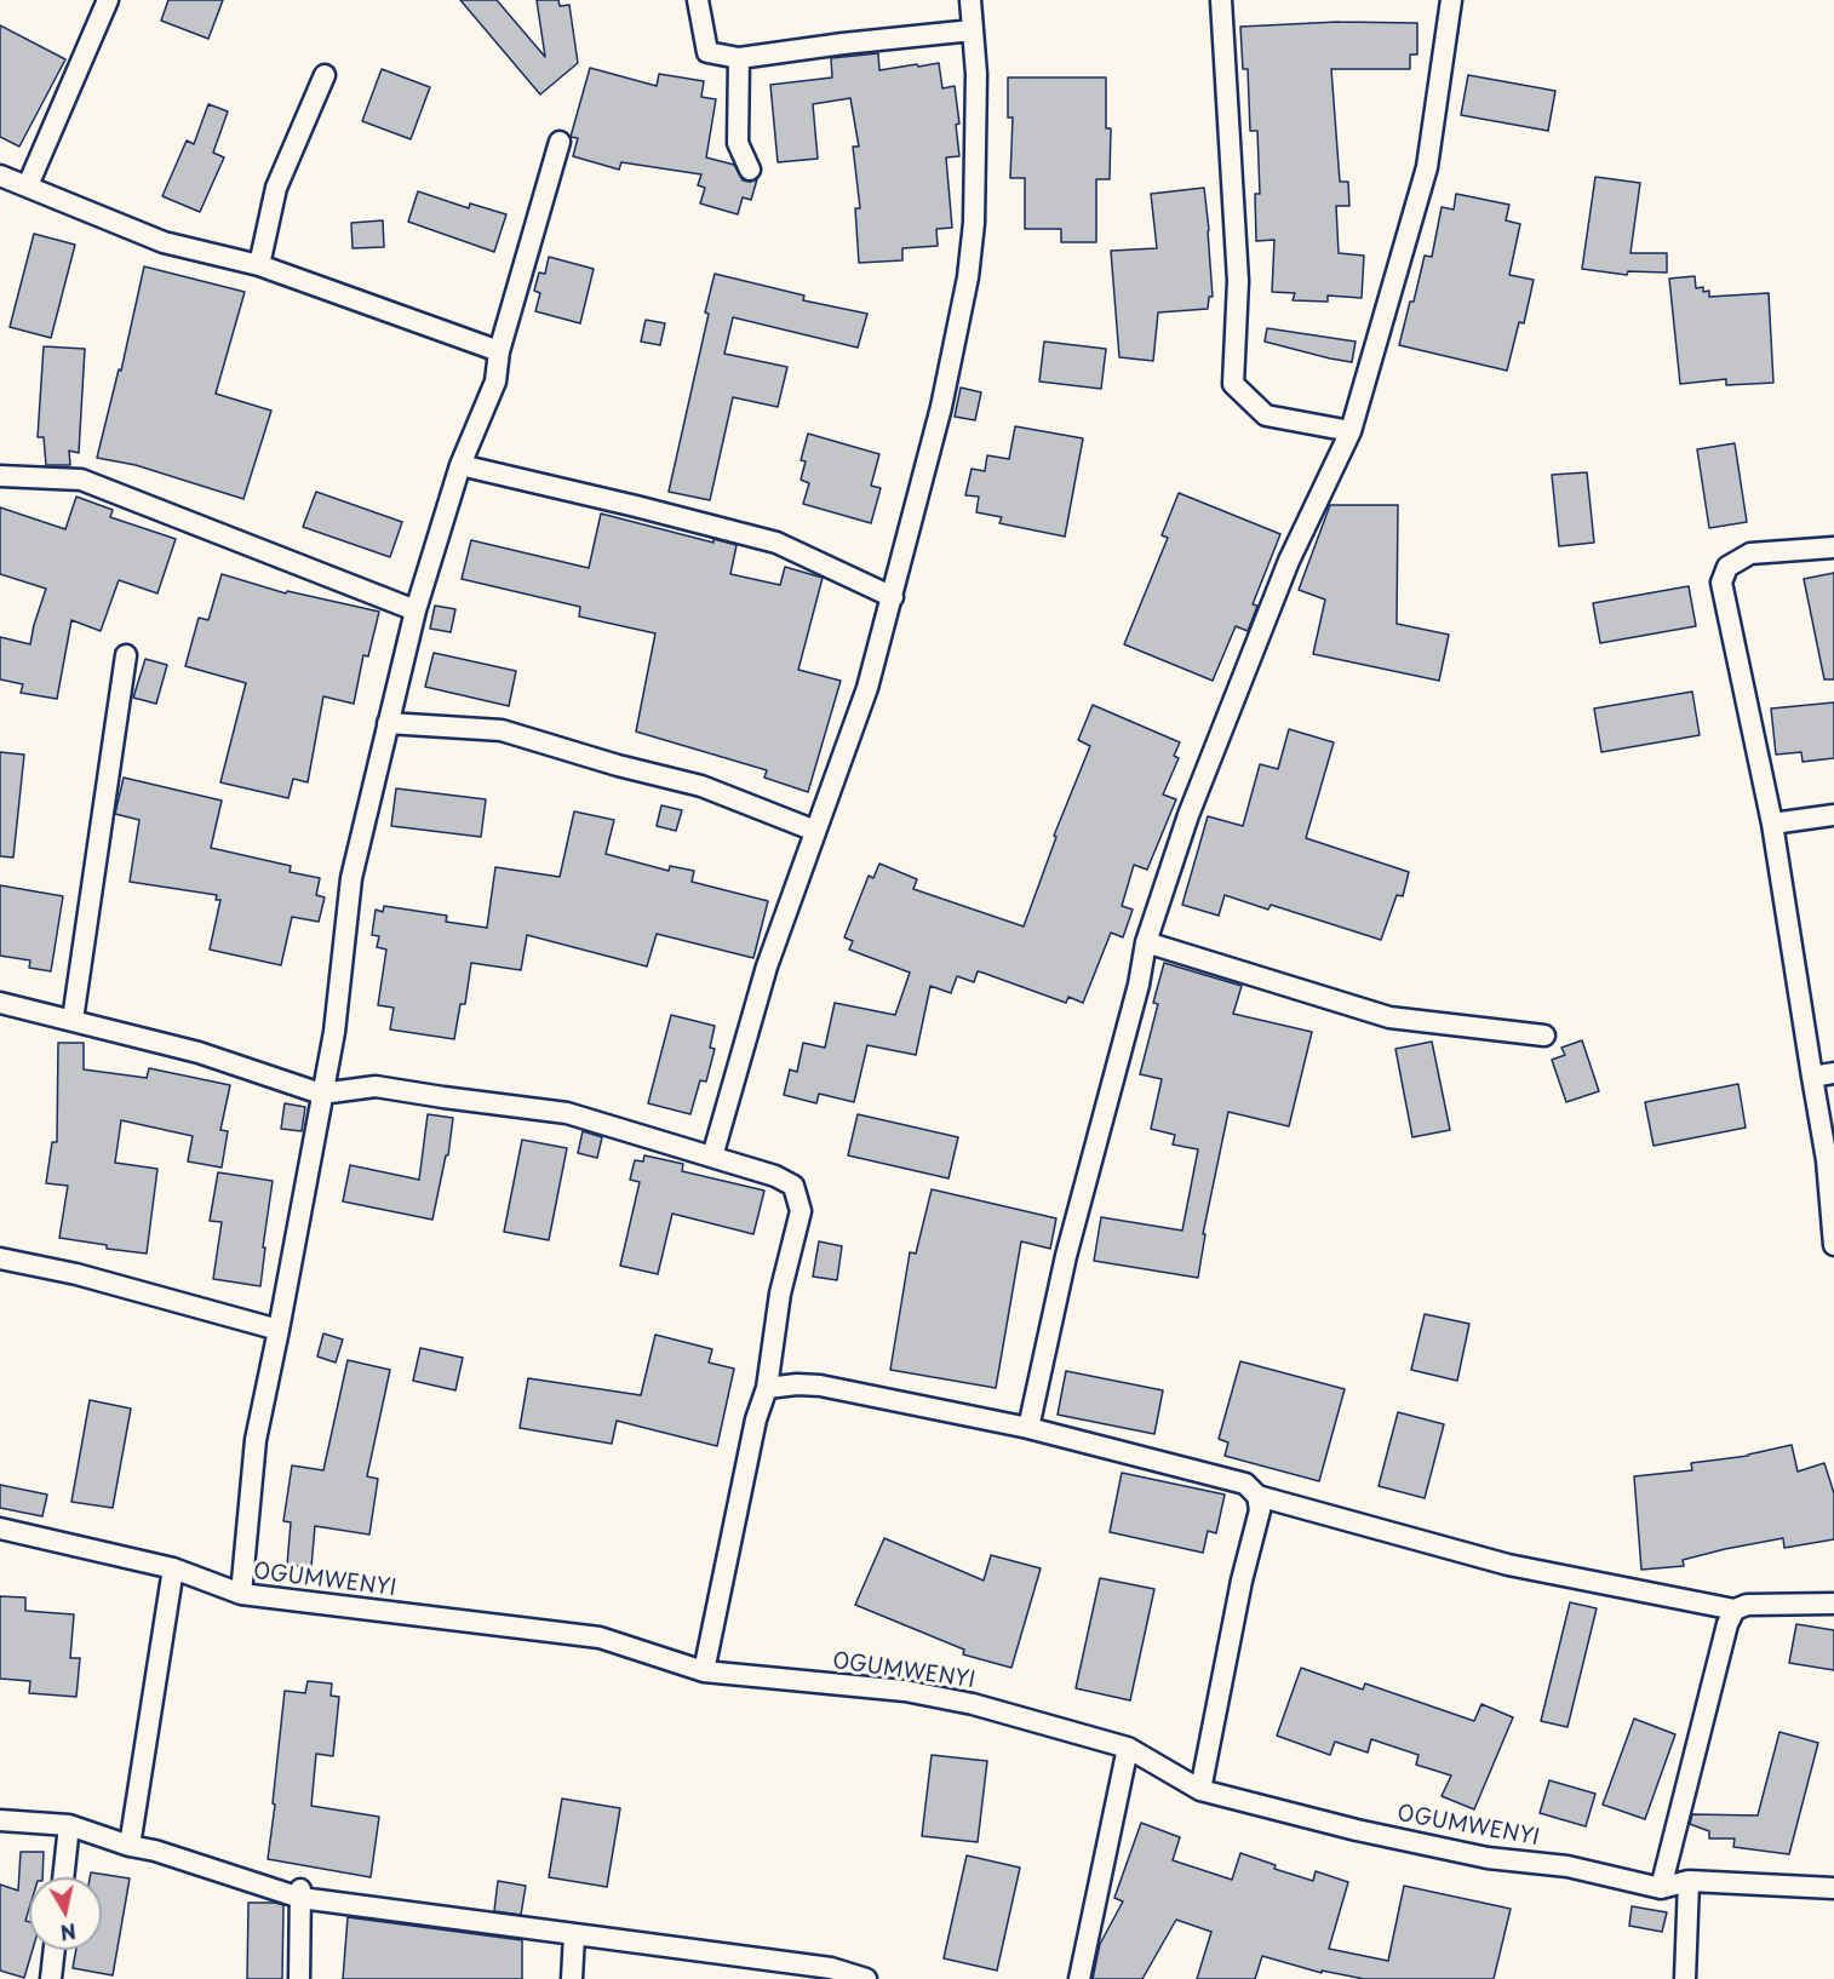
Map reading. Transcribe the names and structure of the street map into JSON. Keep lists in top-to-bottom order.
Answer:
{
  "streets": {
    "street": ["OGUMWENYI"]
  },
  "north": "bottom"
}
